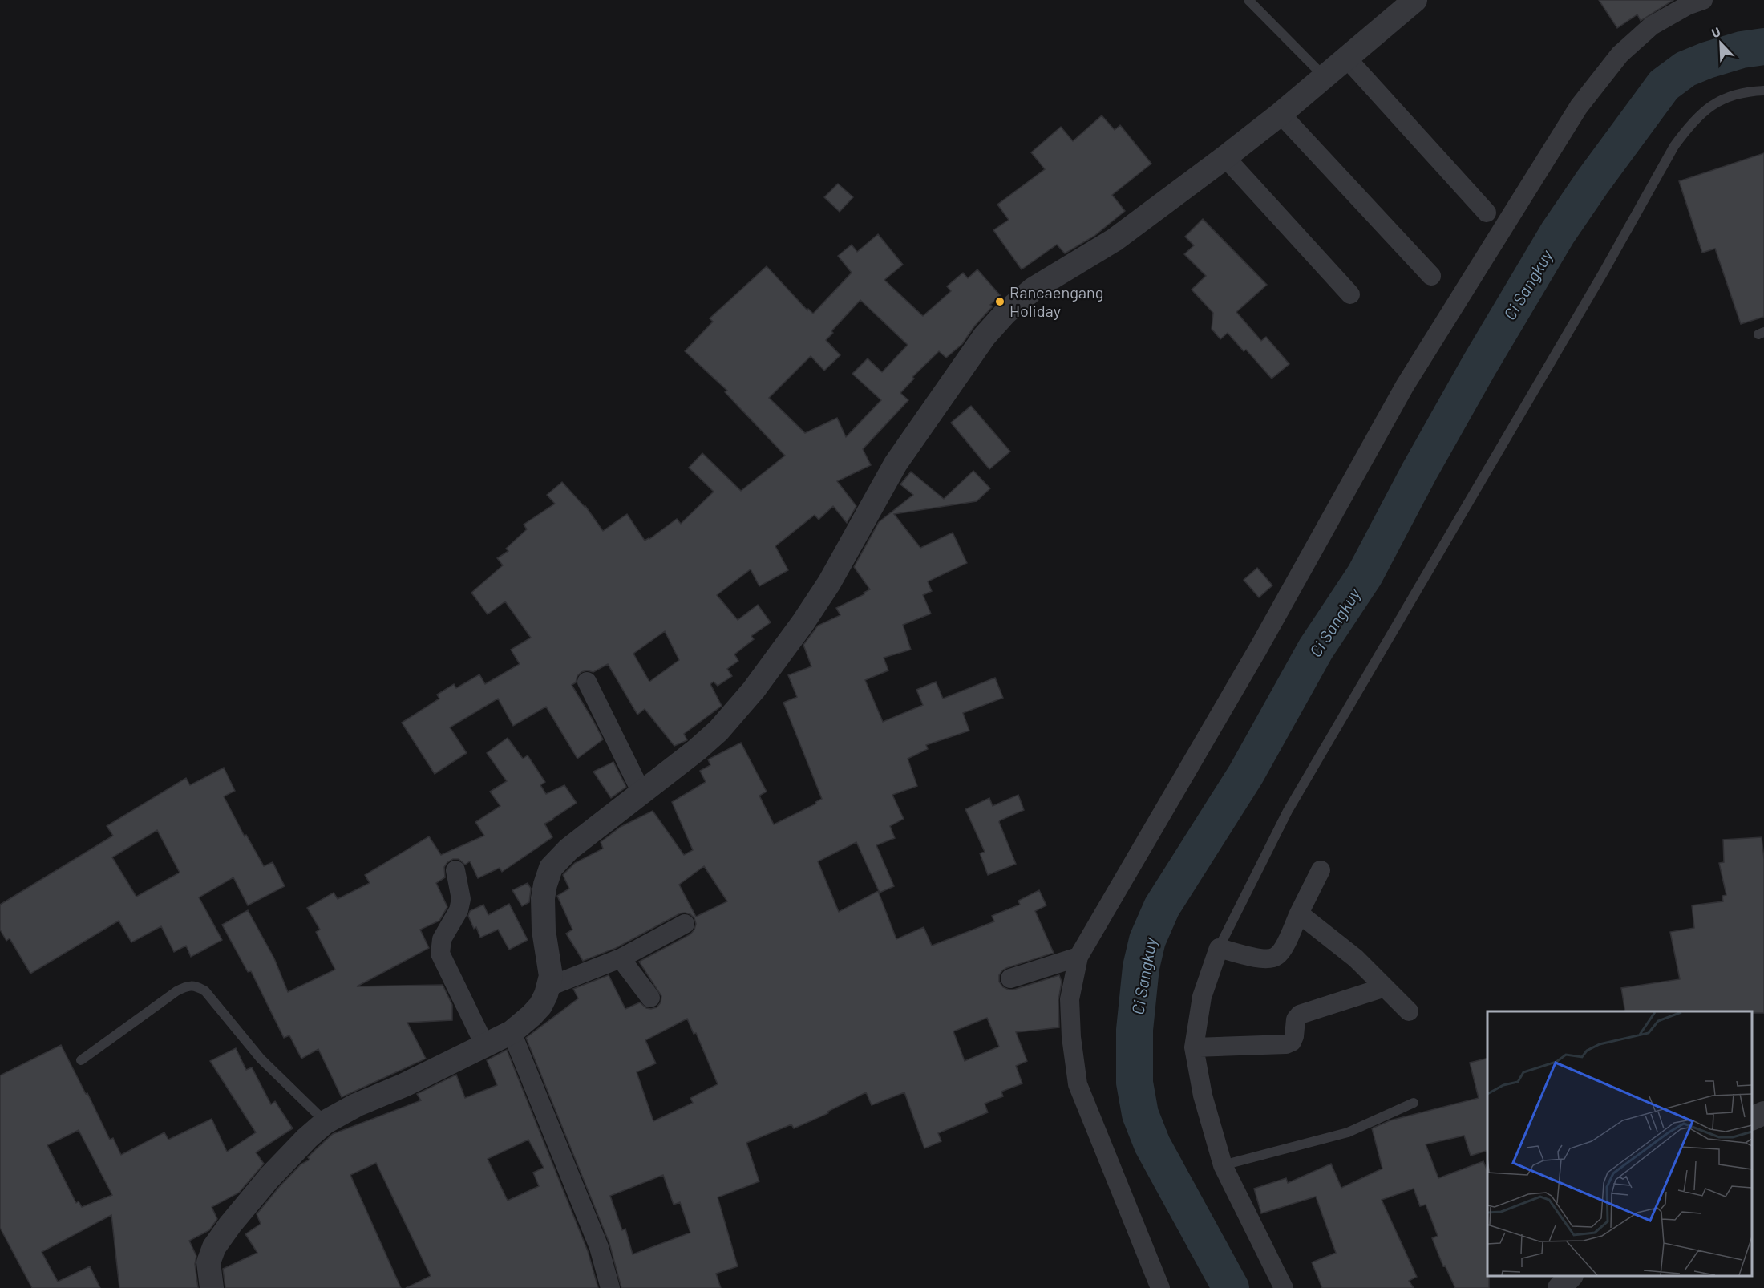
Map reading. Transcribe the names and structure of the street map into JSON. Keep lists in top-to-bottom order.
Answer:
{
  "water": ["Ci Sangkuy"],
  "places": ["Rancaengang Holiday"],
  "north": "top left"
}
